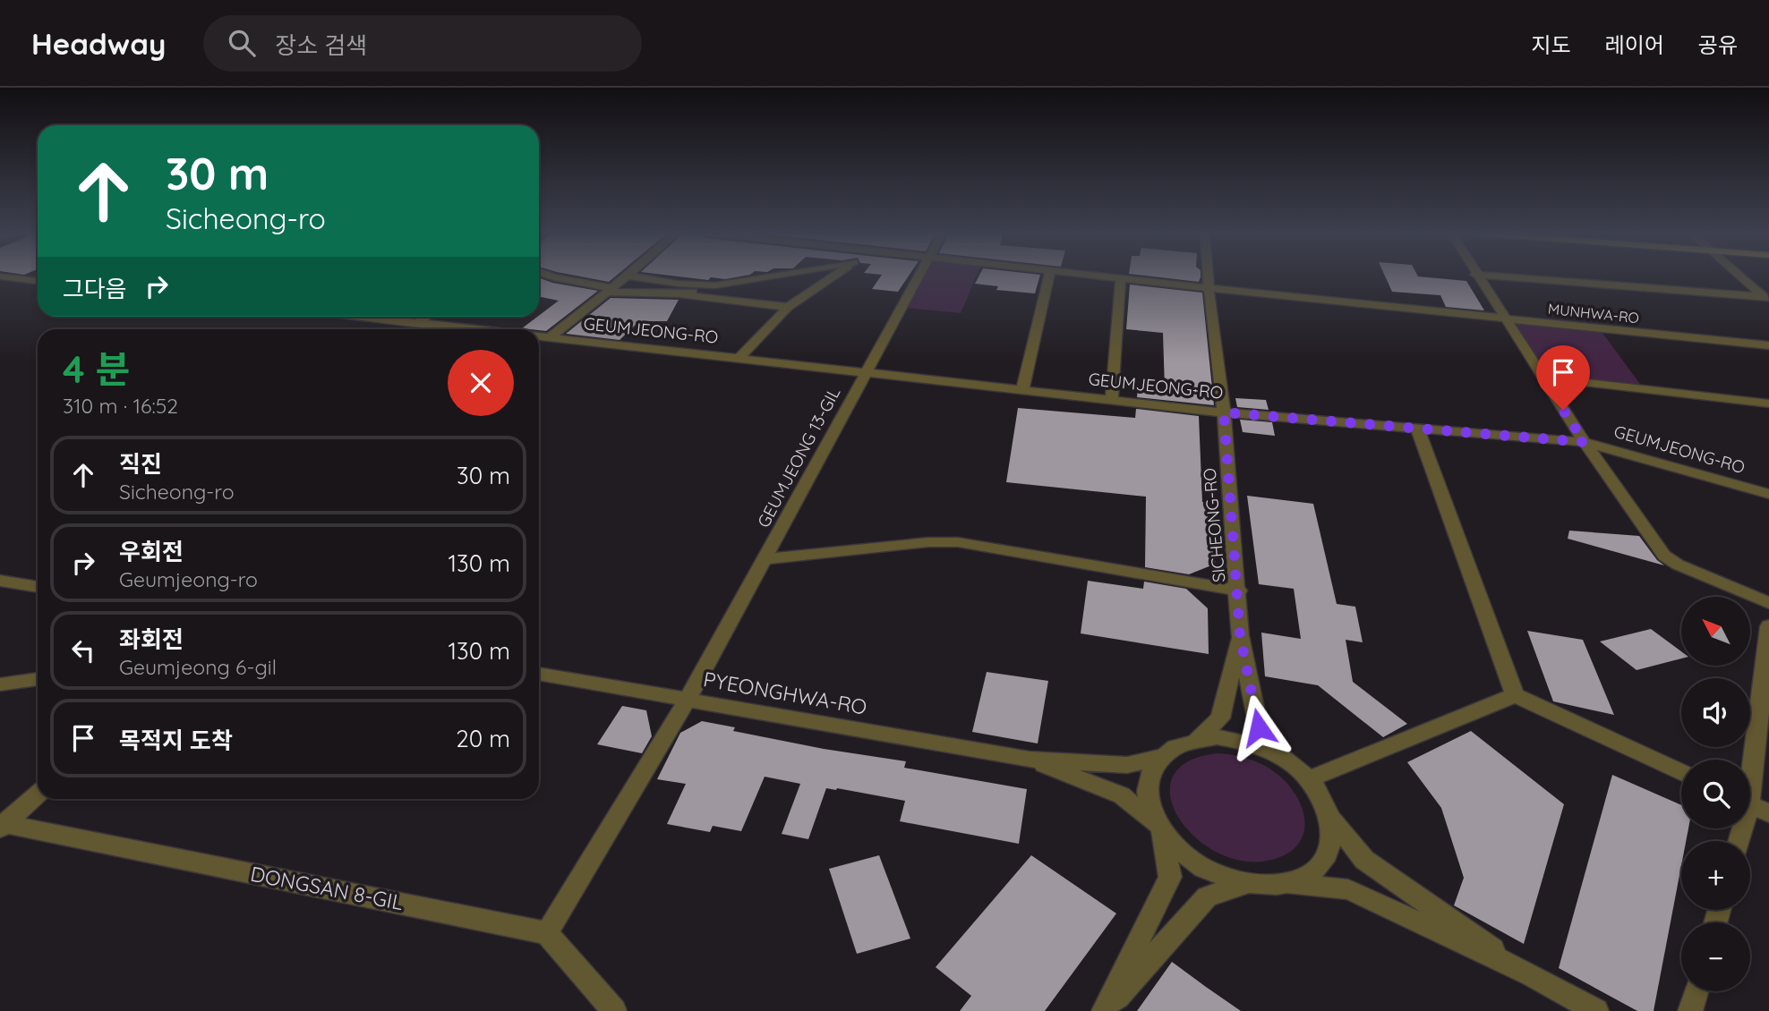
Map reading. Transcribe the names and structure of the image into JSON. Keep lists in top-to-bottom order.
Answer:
{
  "streets": {
    "street": [
      "MUNHWA-RO",
      "GEUMJEONG-RO",
      "GEUMJEONG 13-GIL",
      "SICHEONG-RO",
      "PYEONGHWA-RO",
      "DONGSAN 8-GIL"
    ]
  },
  "crossings": [
    ["MUNHWA-RO", "SICHEONG-RO"],
    ["GEUMJEONG-RO", "GEUMJEONG 13-GIL"],
    ["GEUMJEONG-RO", "SICHEONG-RO"],
    ["GEUMJEONG 13-GIL", "SICHEONG-RO"],
    ["GEUMJEONG 13-GIL", "PYEONGHWA-RO"],
    ["GEUMJEONG 13-GIL", "DONGSAN 8-GIL"]
  ],
  "north": "top left",
  "page": {
    "header": "Headway",
    "search": "장소 검색",
    "nav": ["지도", "레이어", "공유"],
    "turn": ["30 m", "Sicheong-ro"],
    "then": "그다음",
    "heading": ["4 분", "310 m · 16:52"],
    "list": [
      {
        "name": "직진",
        "note": "Sicheong-ro",
        "value": "30 m"
      },
      {
        "name": "우회전",
        "note": "Geumjeong-ro",
        "value": "130 m"
      },
      {
        "name": "좌회전",
        "note": "Geumjeong 6-gil",
        "value": "130 m"
      },
      {
        "name": "목적지 도착",
        "value": "20 m"
      }
    ],
    "map_buttons": ["+", "−"]
  }
}
